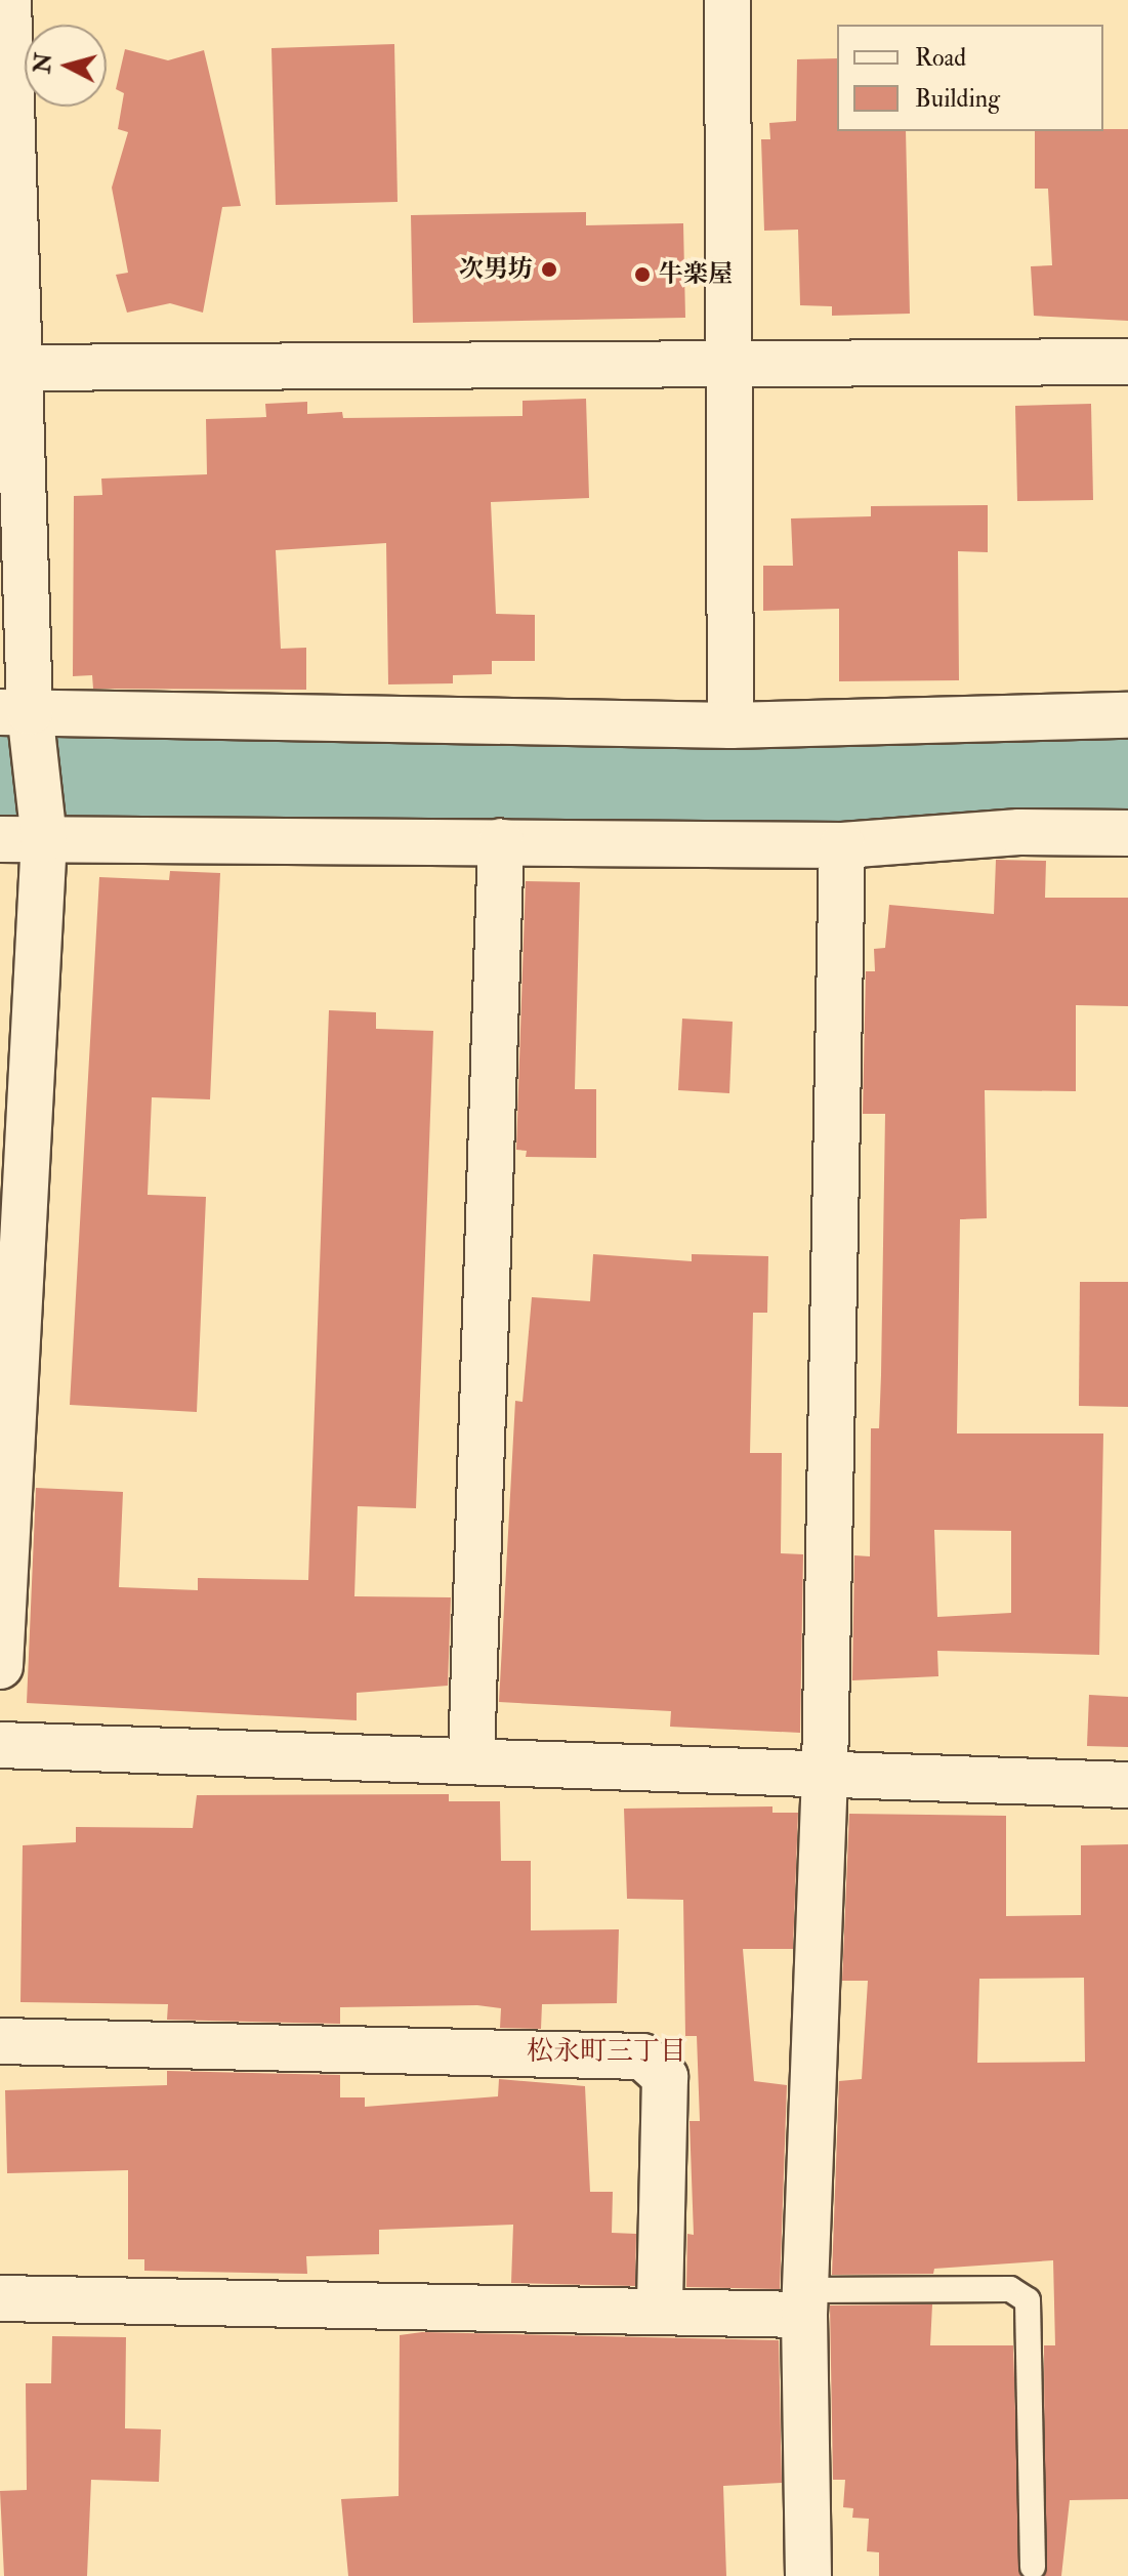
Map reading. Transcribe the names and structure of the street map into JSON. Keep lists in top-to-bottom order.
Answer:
{
  "districts": ["松永町三丁目"],
  "places": ["次男坊", "牛楽屋"],
  "legend": ["Road", "Building"],
  "north": "left"
}
